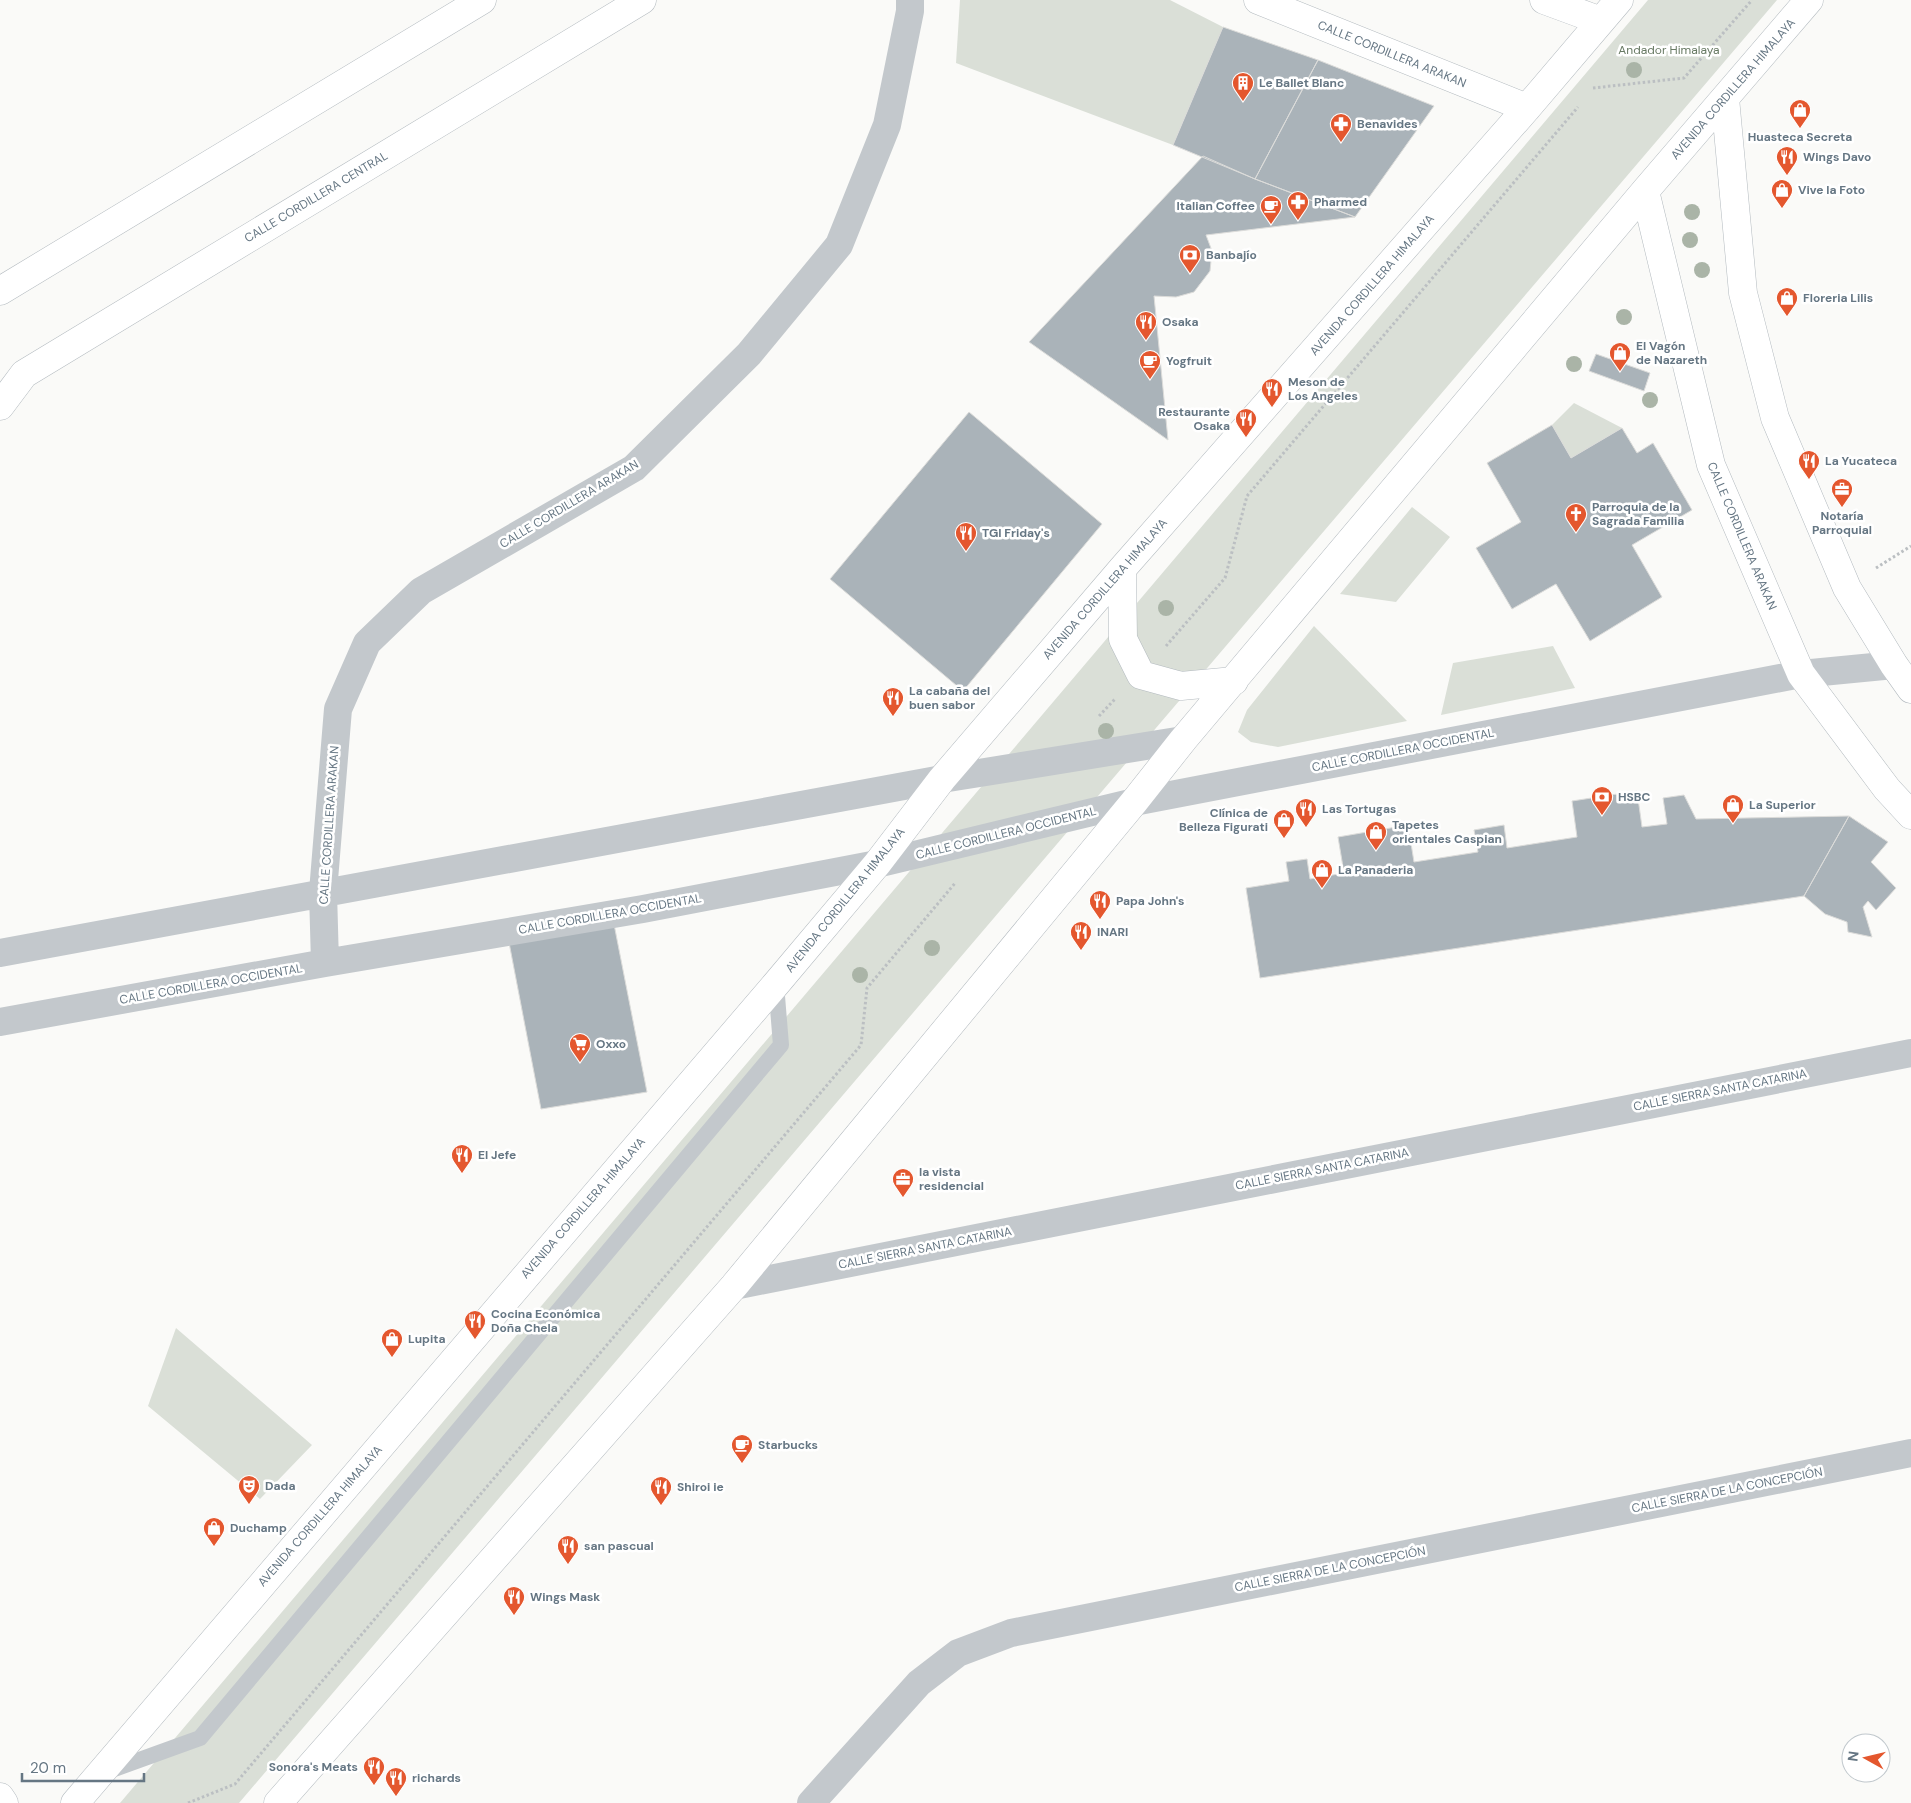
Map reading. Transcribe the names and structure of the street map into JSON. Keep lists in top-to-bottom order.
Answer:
{
  "streets": {
    "main road": ["CALLE CORDILLERA ARAKAN", "AVENIDA CORDILLERA HIMALAYA", "CALLE CORDILLERA CENTRAL"],
    "street": ["CALLE CORDILLERA OCCIDENTAL", "CALLE SIERRA SANTA CATARINA", "CALLE SIERRA DE LA CONCEPCIÓN"]
  },
  "crossings": [
    ["CALLE CORDILLERA ARAKAN", "AVENIDA CORDILLERA HIMALAYA"],
    ["CALLE CORDILLERA ARAKAN", "CALLE CORDILLERA OCCIDENTAL"],
    ["AVENIDA CORDILLERA HIMALAYA", "CALLE CORDILLERA OCCIDENTAL"],
    ["AVENIDA CORDILLERA HIMALAYA", "CALLE SIERRA SANTA CATARINA"]
  ],
  "parks": ["Andador Himalaya"],
  "places": {
    "building": ["Le Ballet Blanc"],
    "shop": [
      "Huasteca Secreta",
      "Vive la Foto",
      "Floreria Lilis",
      "El Vagón de Nazareth",
      "La Superior",
      "Clínica de Belleza Figurati",
      "Tapetes orientales Caspian",
      "La Panaderia",
      "Lupita",
      "Duchamp"
    ],
    "pharmacy": ["Benavides", "Pharmed"],
    "restaurant": [
      "Wings Davo",
      "Osaka",
      "Meson de Los Angeles",
      "Restaurante Osaka",
      "La Yucateca",
      "TGI Friday's",
      "La cabaña del buen sabor",
      "Las Tortugas",
      "Papa John's",
      "INARI",
      "El Jefe",
      "Cocina Económica Doña Chela",
      "Shiroi ie",
      "san pascual",
      "Wings Mask",
      "Sonora's Meats",
      "richards"
    ],
    "cafe": ["Italian Coffee", "Yogfruit", "Starbucks"],
    "bank": ["Banbajío", "HSBC"],
    "office": ["Notaría Parroquial", "la vista residencial"],
    "church": ["Parroquia de la Sagrada Familia"],
    "supermarket": ["Oxxo"],
    "theatre": ["Dada"]
  },
  "scale_bar": "20 m",
  "north": "left"
}
